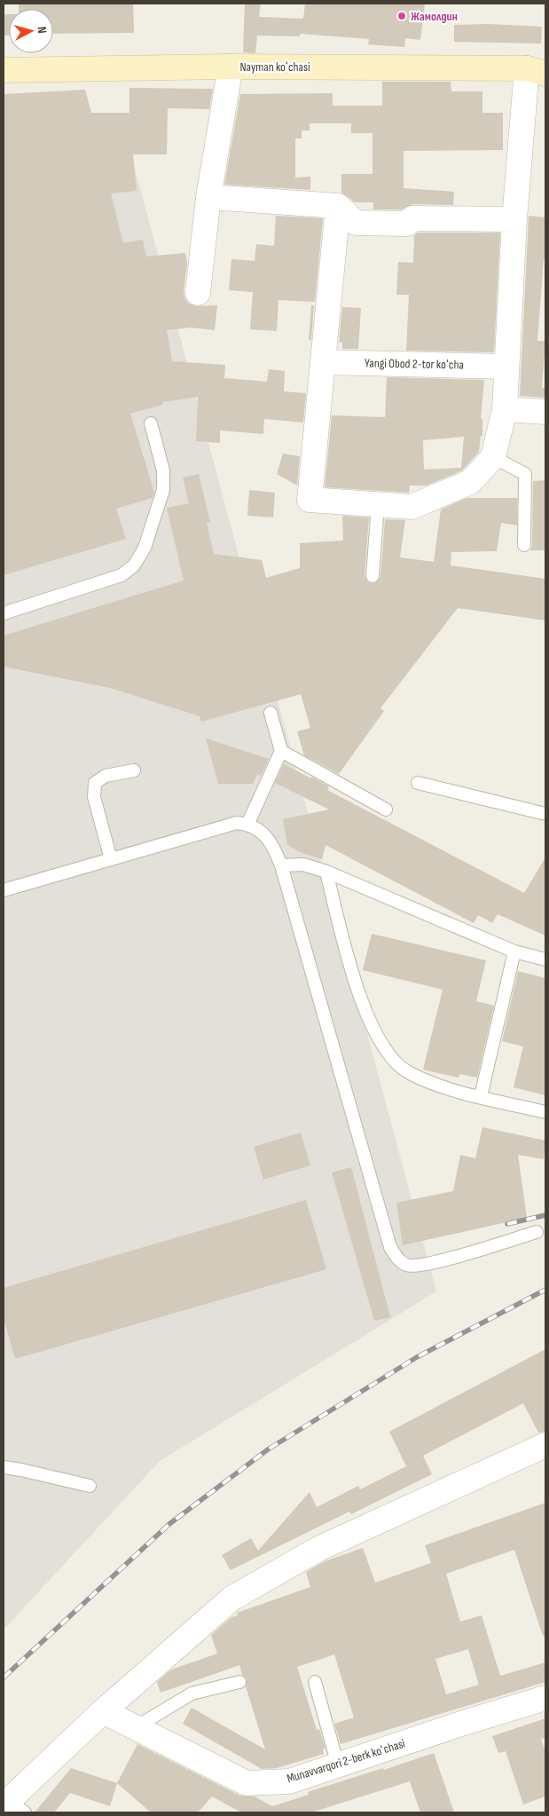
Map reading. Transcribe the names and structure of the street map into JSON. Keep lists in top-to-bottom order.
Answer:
{
  "streets": {
    "main road": ["Nayman koʻchasi"],
    "street": ["Yangi Obod 2-tor koʻcha", "Munavvarqori 2-berk koʻchasi"]
  },
  "places": ["Жамолдин"],
  "north": "right"
}
